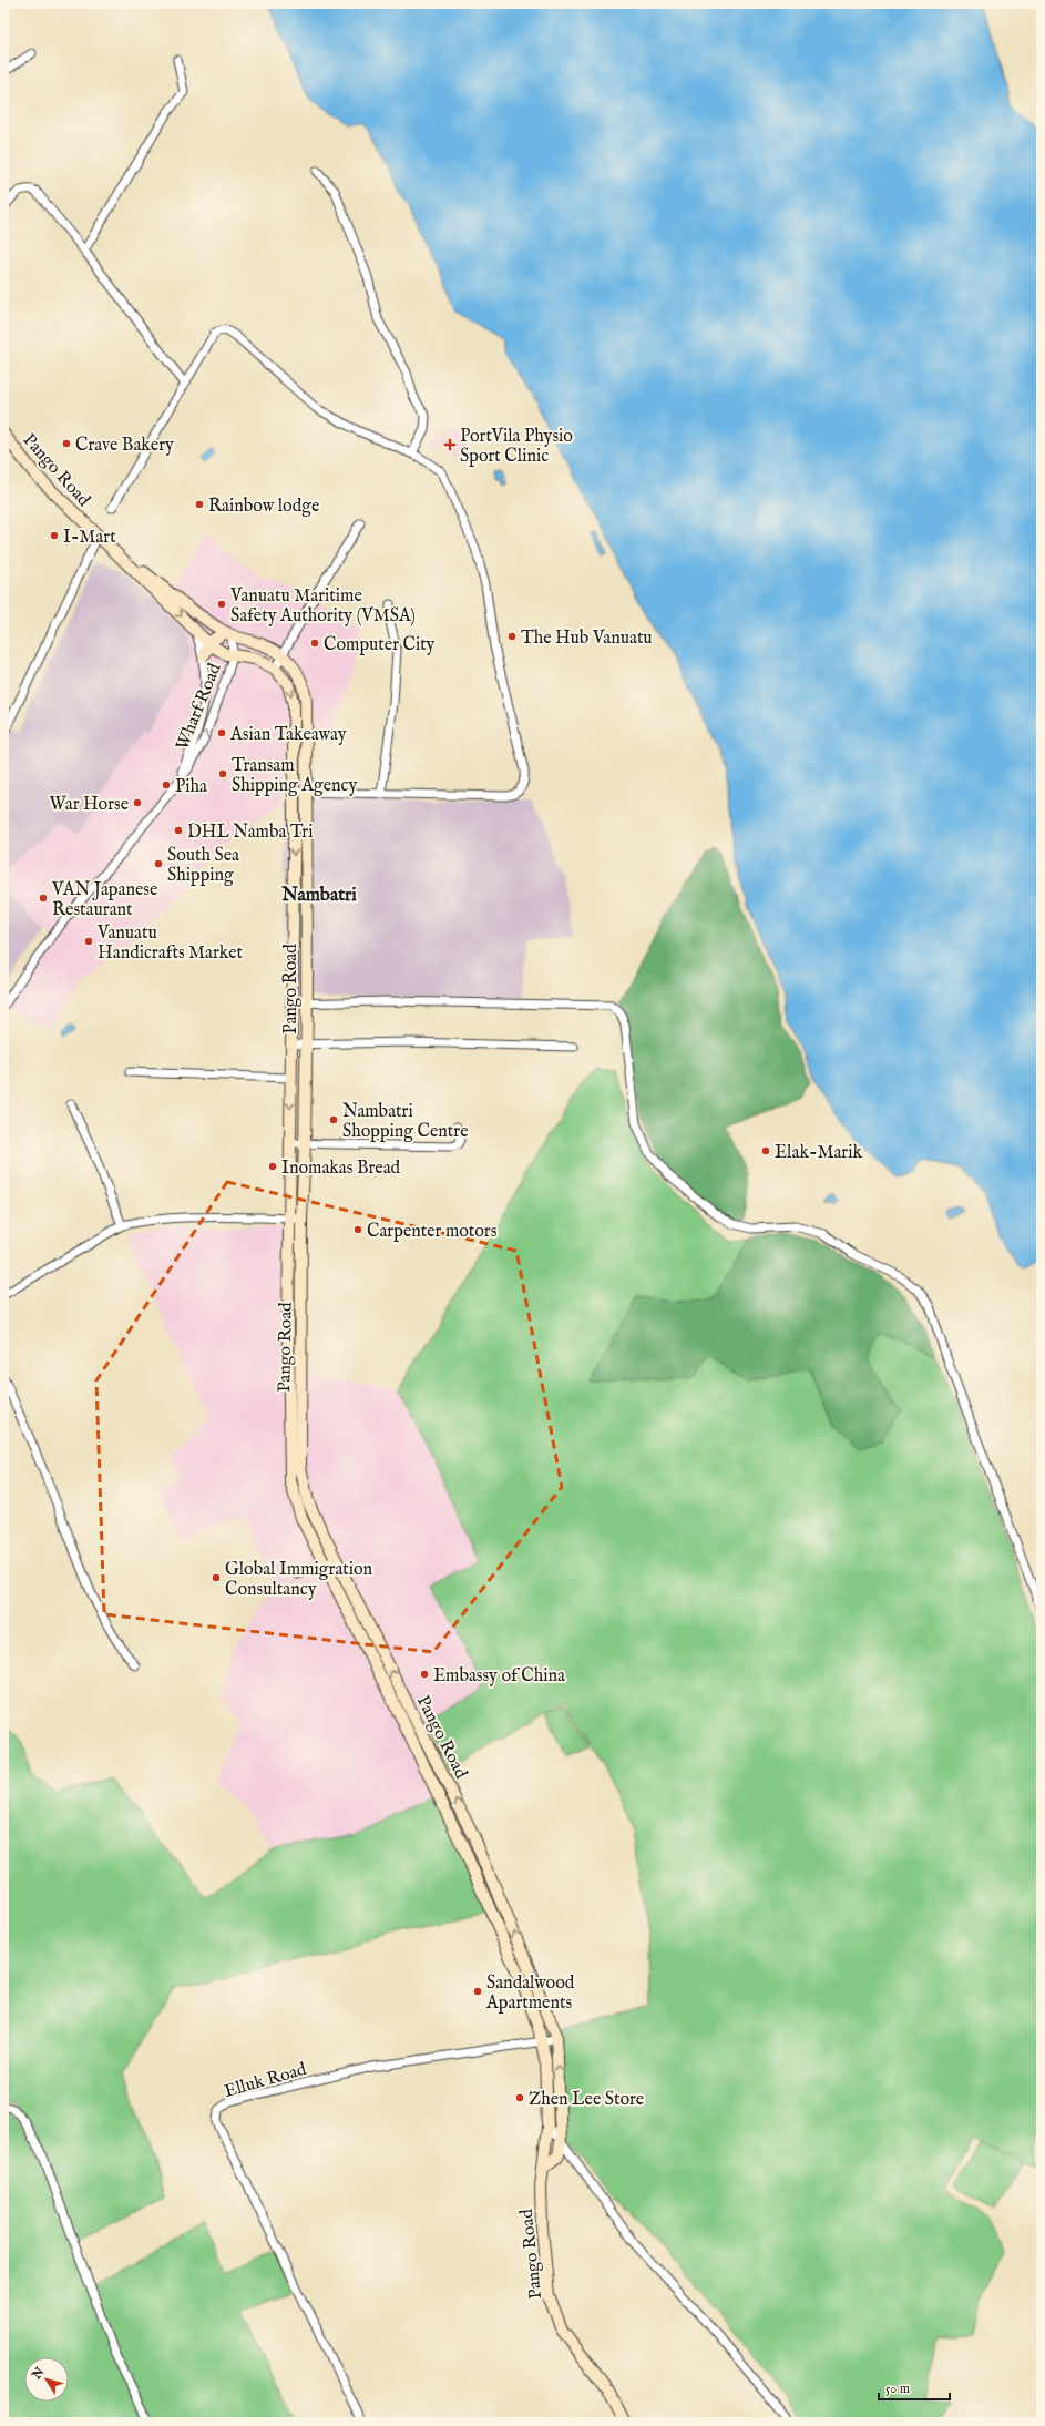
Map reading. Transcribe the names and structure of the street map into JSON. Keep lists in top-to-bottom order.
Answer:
{
  "streets": {
    "street": ["Pango Road", "Wharf Road", "Elluk Road"]
  },
  "crossings": [
    ["Pango Road", "Wharf Road"],
    ["Pango Road", "Elluk Road"]
  ],
  "districts": ["Nambatri"],
  "places": {
    "other": [
      "Crave Bakery",
      "Rainbow lodge",
      "I-Mart",
      "Vanuatu Maritime Safety Authority (VMSA)",
      "The Hub Vanuatu",
      "Computer City",
      "Asian Takeaway",
      "Transam Shipping Agency",
      "Piha",
      "War Horse",
      "DHL Namba Tri",
      "South Sea Shipping",
      "VAN Japanese Restaurant",
      "Vanuatu Handicrafts Market",
      "Nambatri Shopping Centre",
      "Elak-Marik",
      "Inomakas Bread",
      "Carpenter motors",
      "Global Immigration Consultancy",
      "Embassy of China",
      "Sandalwood Apartments",
      "Zhen Lee Store"
    ],
    "health": ["PortVila Physio Sport Clinic"]
  },
  "scale_bar": "50 m",
  "north": "top left"
}
